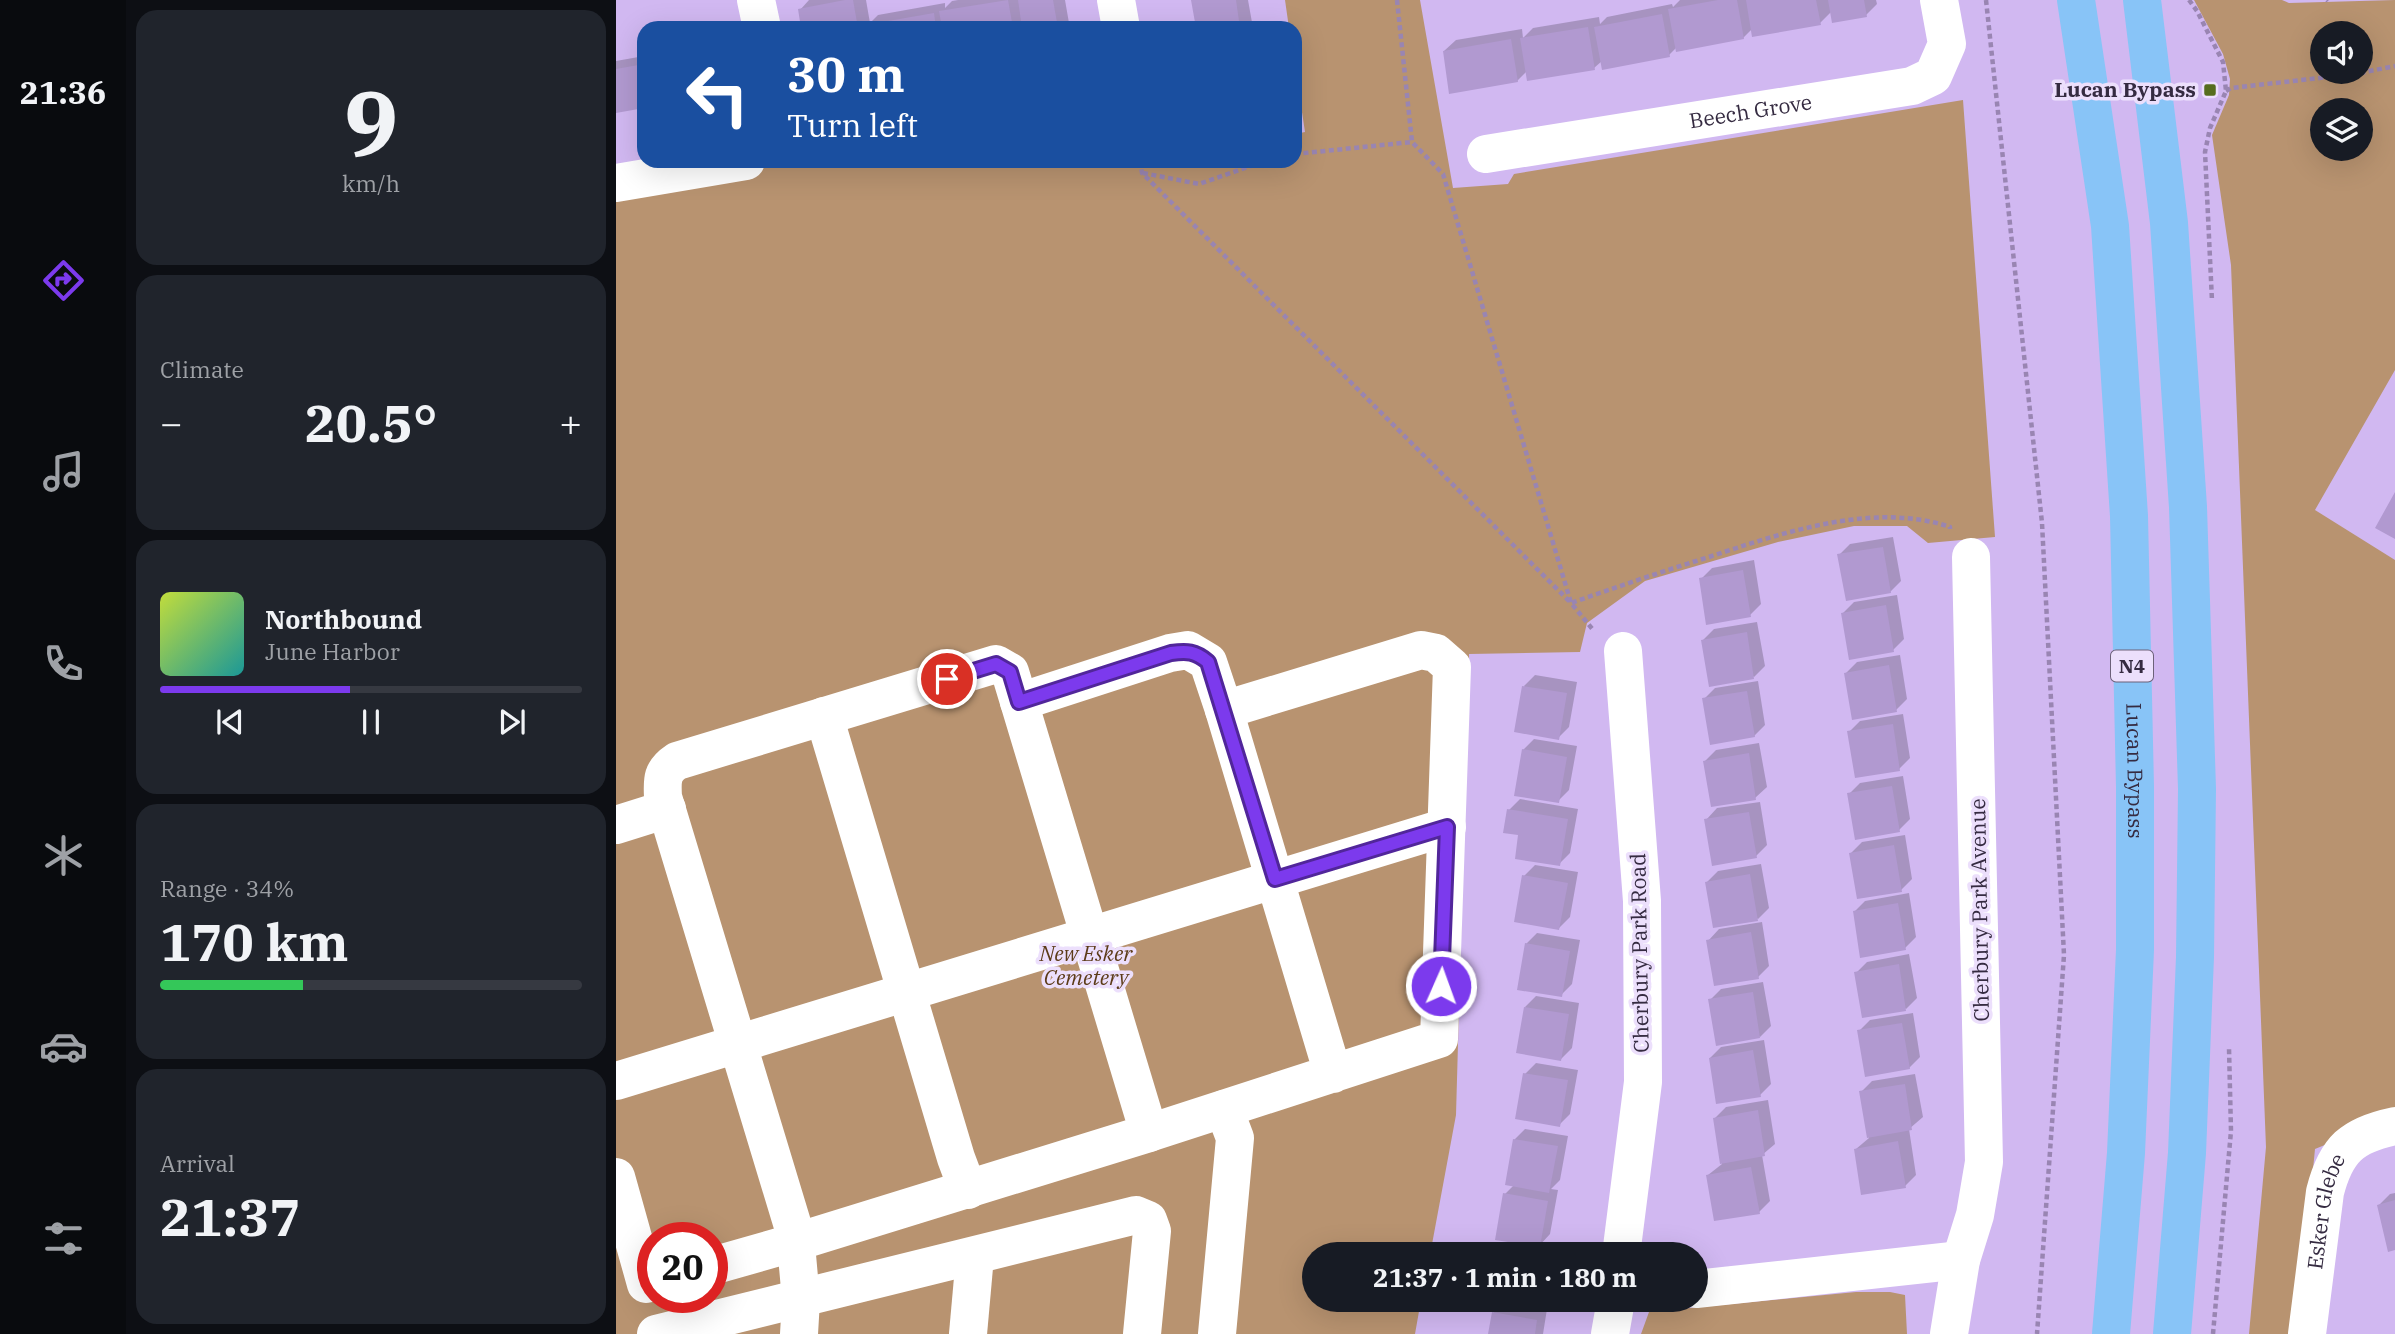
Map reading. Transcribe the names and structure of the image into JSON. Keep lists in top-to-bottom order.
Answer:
{
  "streets": {
    "highway": ["N4", "Lucan Bypass"],
    "street": [
      "Beech Grove",
      "Cherbury Park Avenue",
      "Cherbury Park Road",
      "Esker Glebe"
    ]
  },
  "parks": ["New Esker Cemetery"],
  "places": {
    "transit": ["Lucan Bypass"]
  },
  "page": {
    "tabs": "21:36",
    "tile": [
      ["9", "km/h"],
      "Climate",
      ["Range · 34%", "170 km"],
      ["Arrival", "21:37"]
    ],
    "turn": ["30 m", "Turn left"],
    "heat": ["−", "20.5°", "+"],
    "song": ["Northbound", "June Harbor"],
    "limit": "20",
    "trip": "21:37 · 1 min · 180 m"
  }
}
